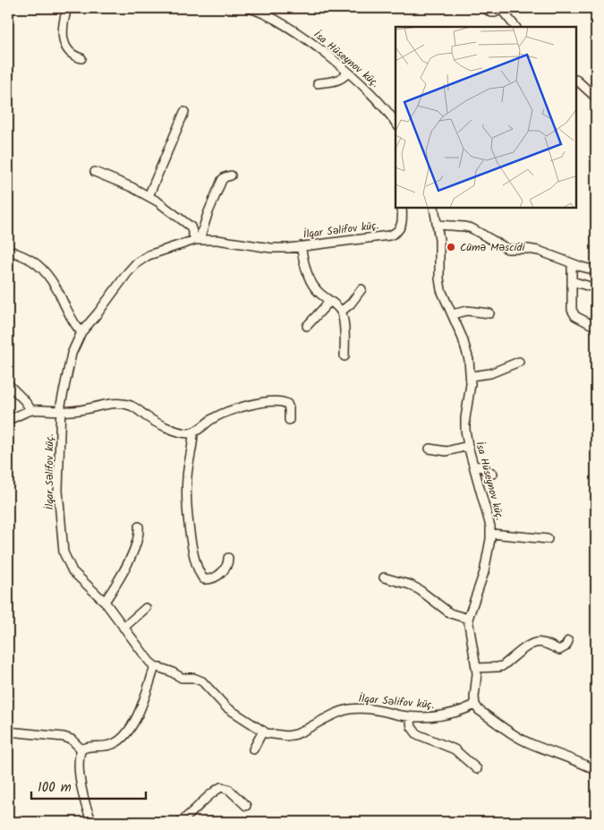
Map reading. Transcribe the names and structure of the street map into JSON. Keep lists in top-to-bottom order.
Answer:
{
  "streets": {
    "street": ["İsa Hüseynov küç.", "İlqar Səlifov küç."]
  },
  "crossings": [
    ["İsa Hüseynov küç.", "İlqar Səlifov küç."]
  ],
  "places": ["Cümə Məscidi"],
  "scale_bar": "100 m"
}
